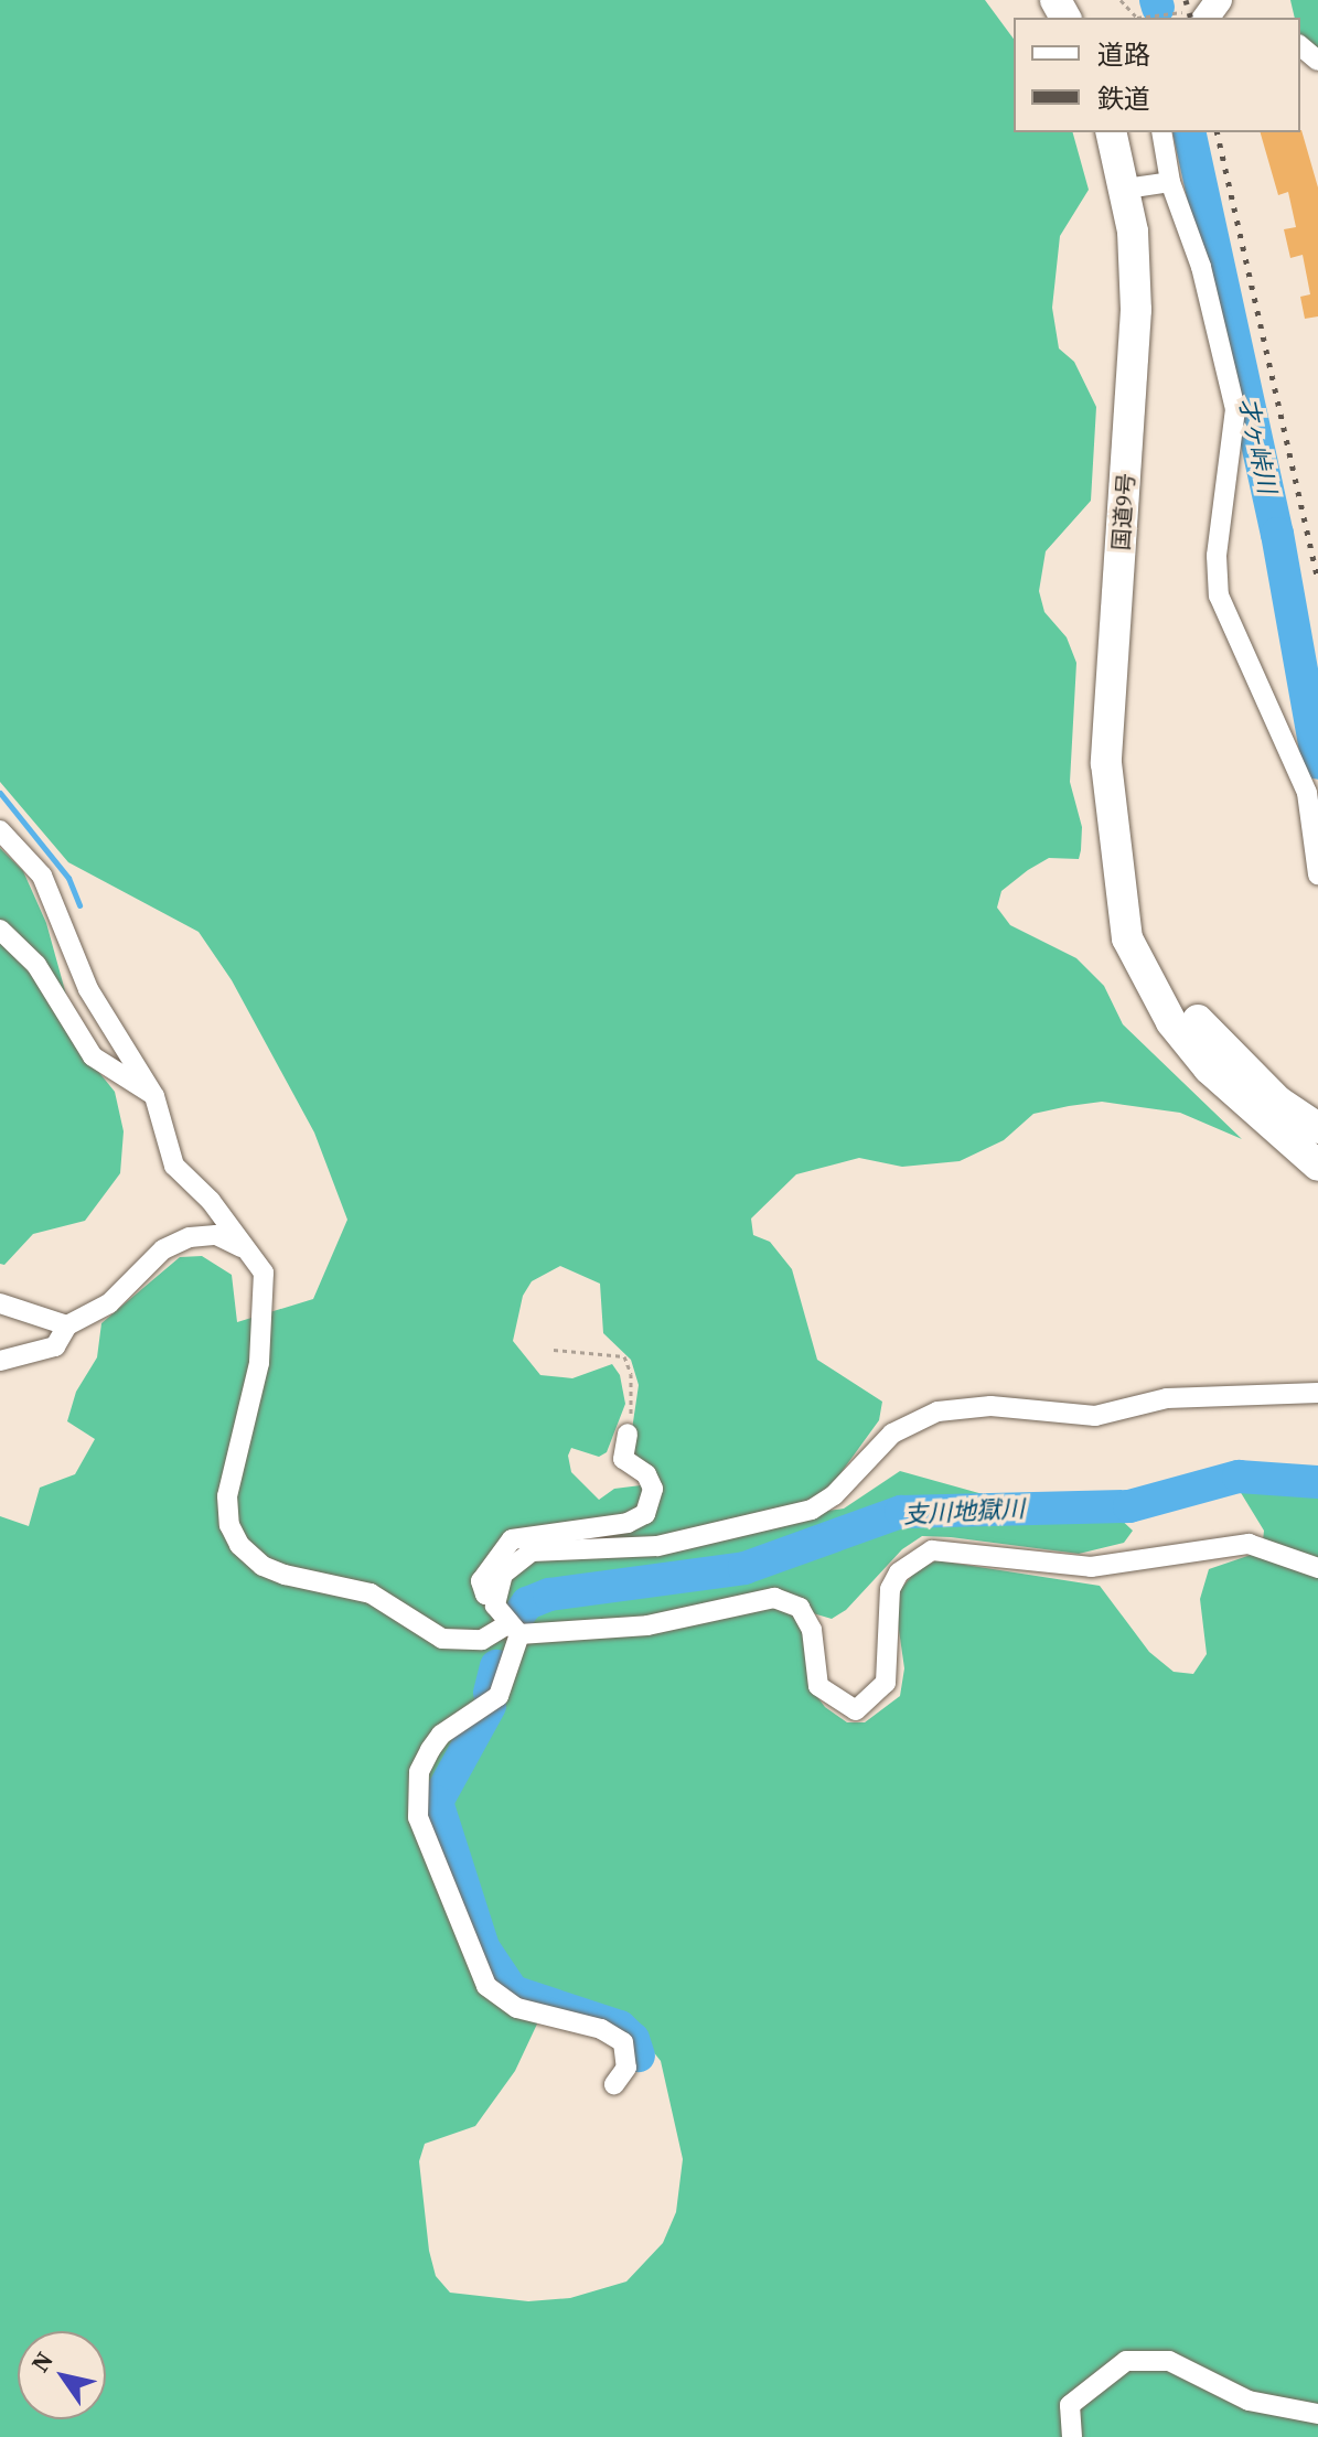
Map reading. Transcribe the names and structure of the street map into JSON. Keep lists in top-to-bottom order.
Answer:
{
  "streets": {
    "highway": ["国道9号"]
  },
  "water": ["才ヶ峠川", "支川地獄川"],
  "legend": ["道路", "鉄道"],
  "north": "top left"
}
